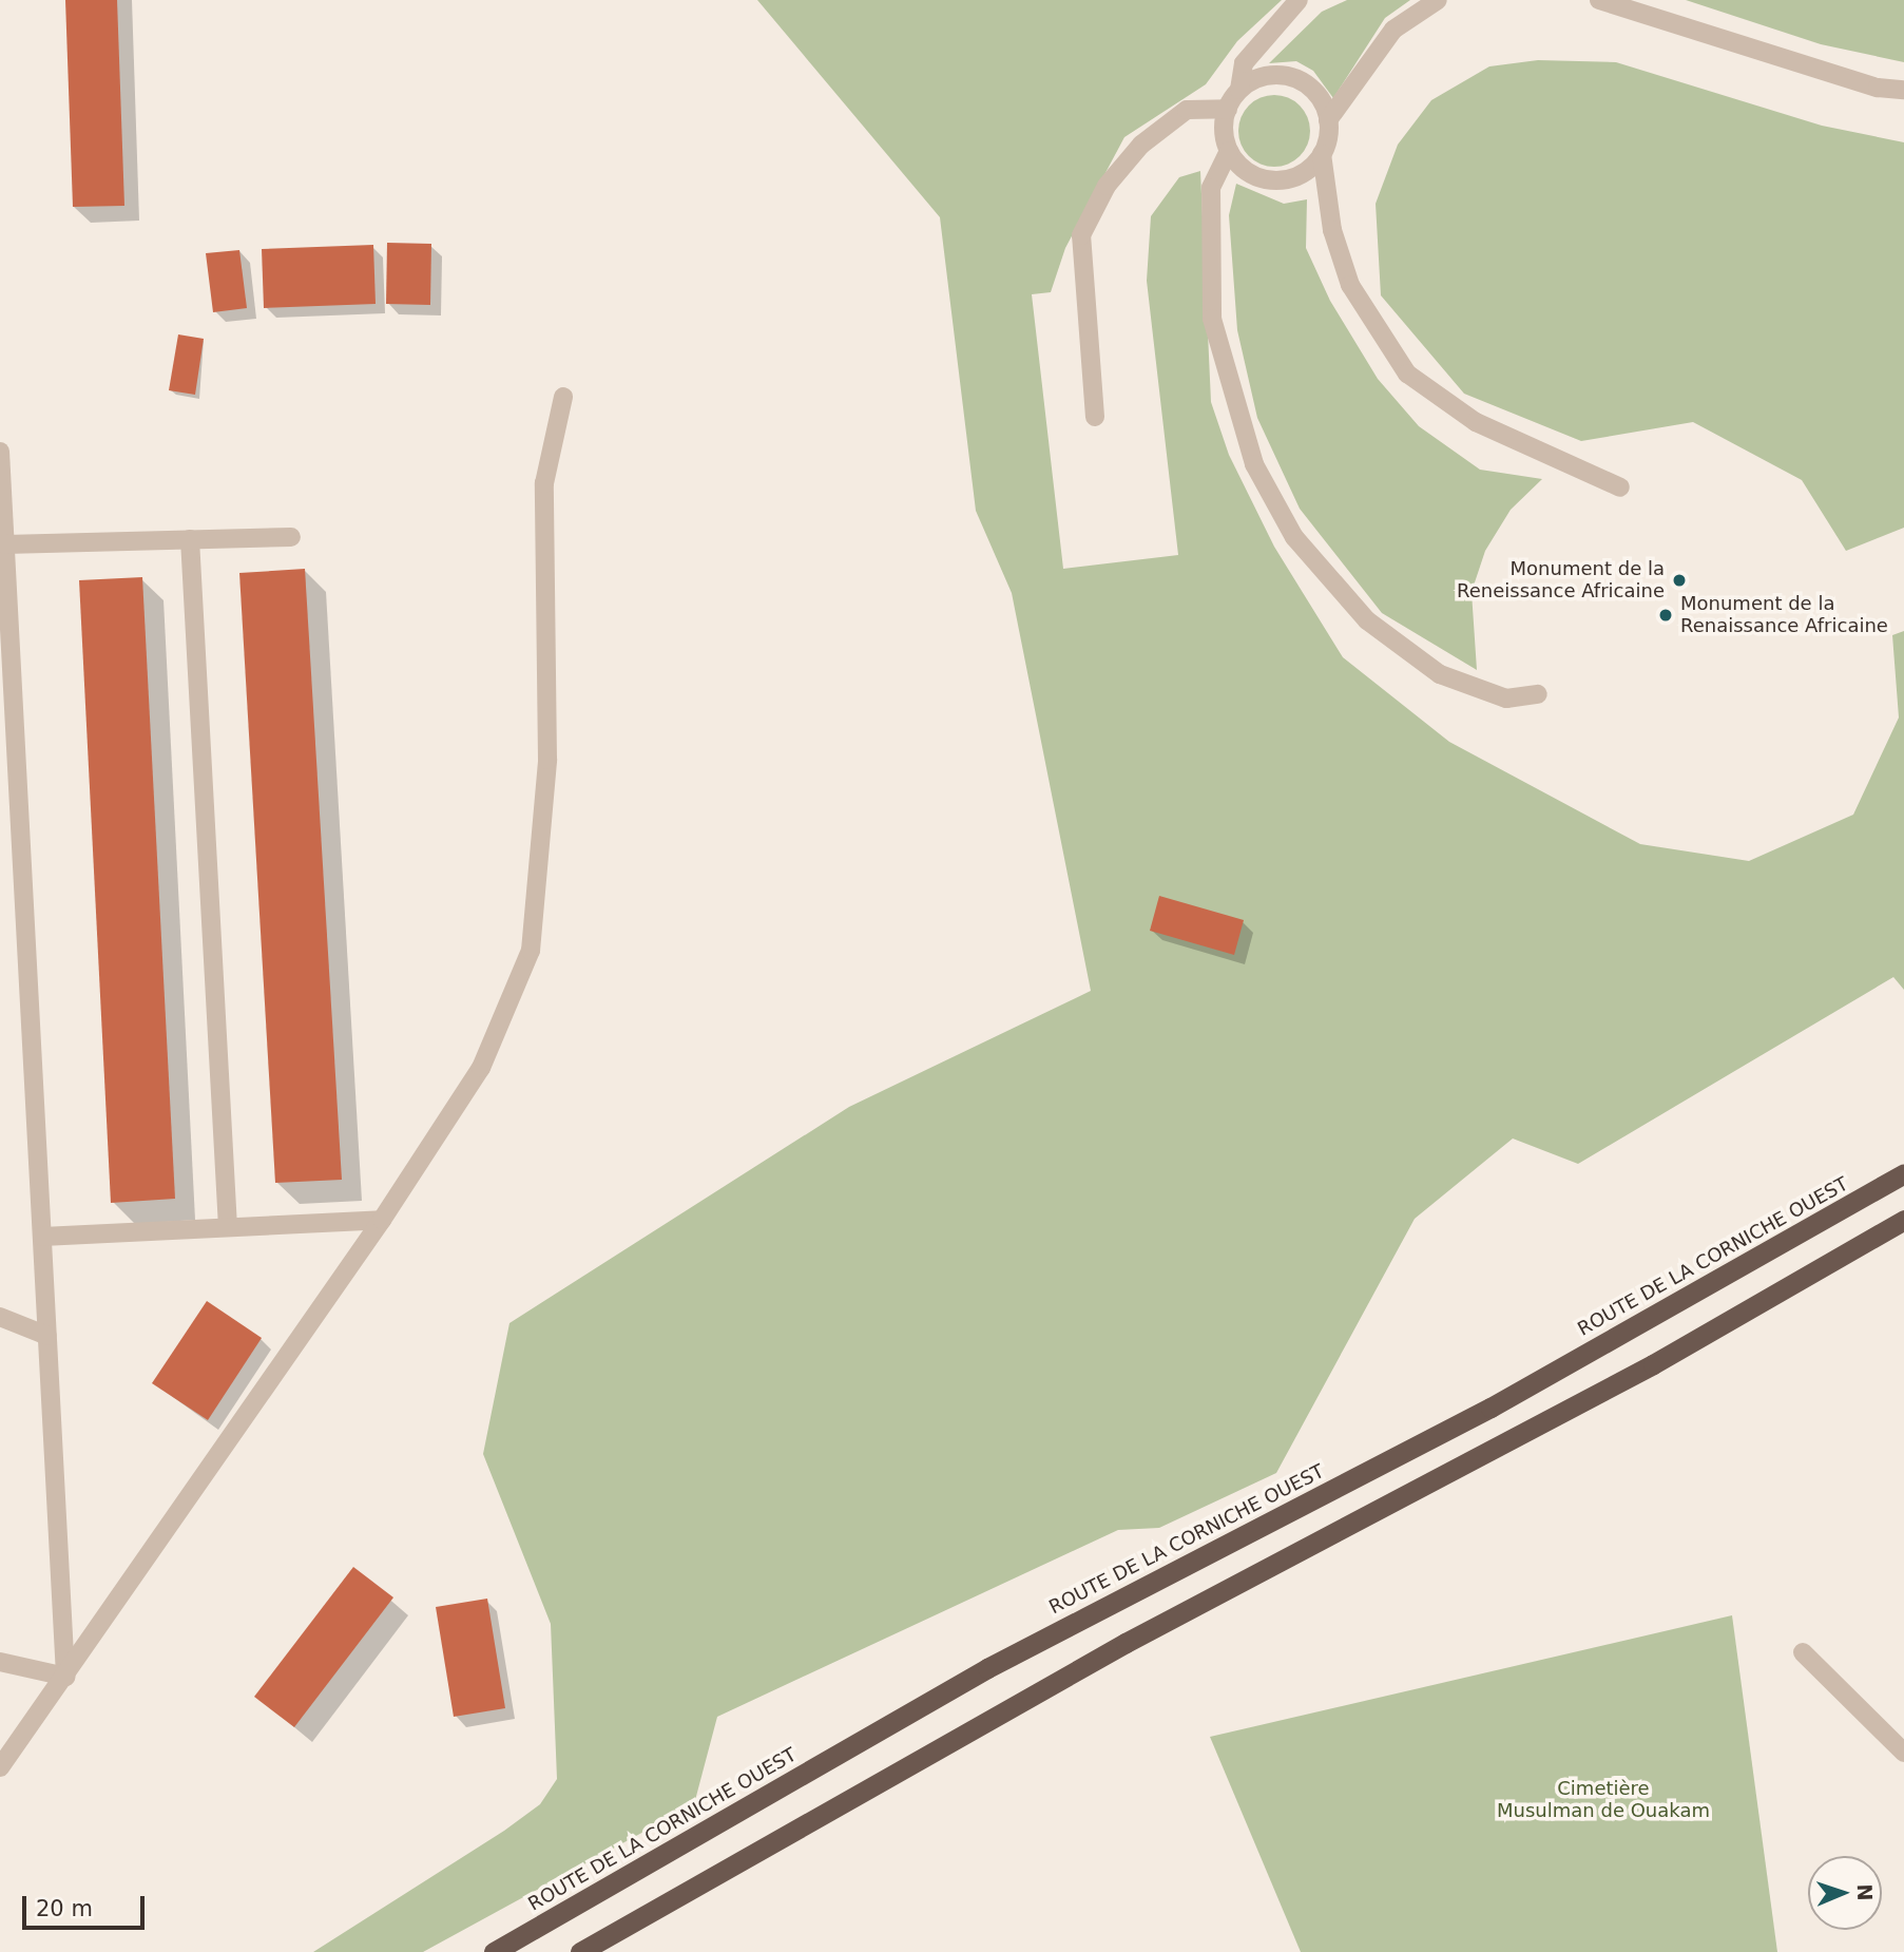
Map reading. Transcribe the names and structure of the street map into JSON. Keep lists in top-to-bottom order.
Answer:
{
  "streets": {
    "highway": ["ROUTE DE LA CORNICHE OUEST"]
  },
  "parks": ["Cimetière Musulman de Ouakam"],
  "places": ["Monument de la Reneissance Africaine", "Monument de la Renaissance Africaine"],
  "scale_bar": "20 m",
  "north": "right"
}
